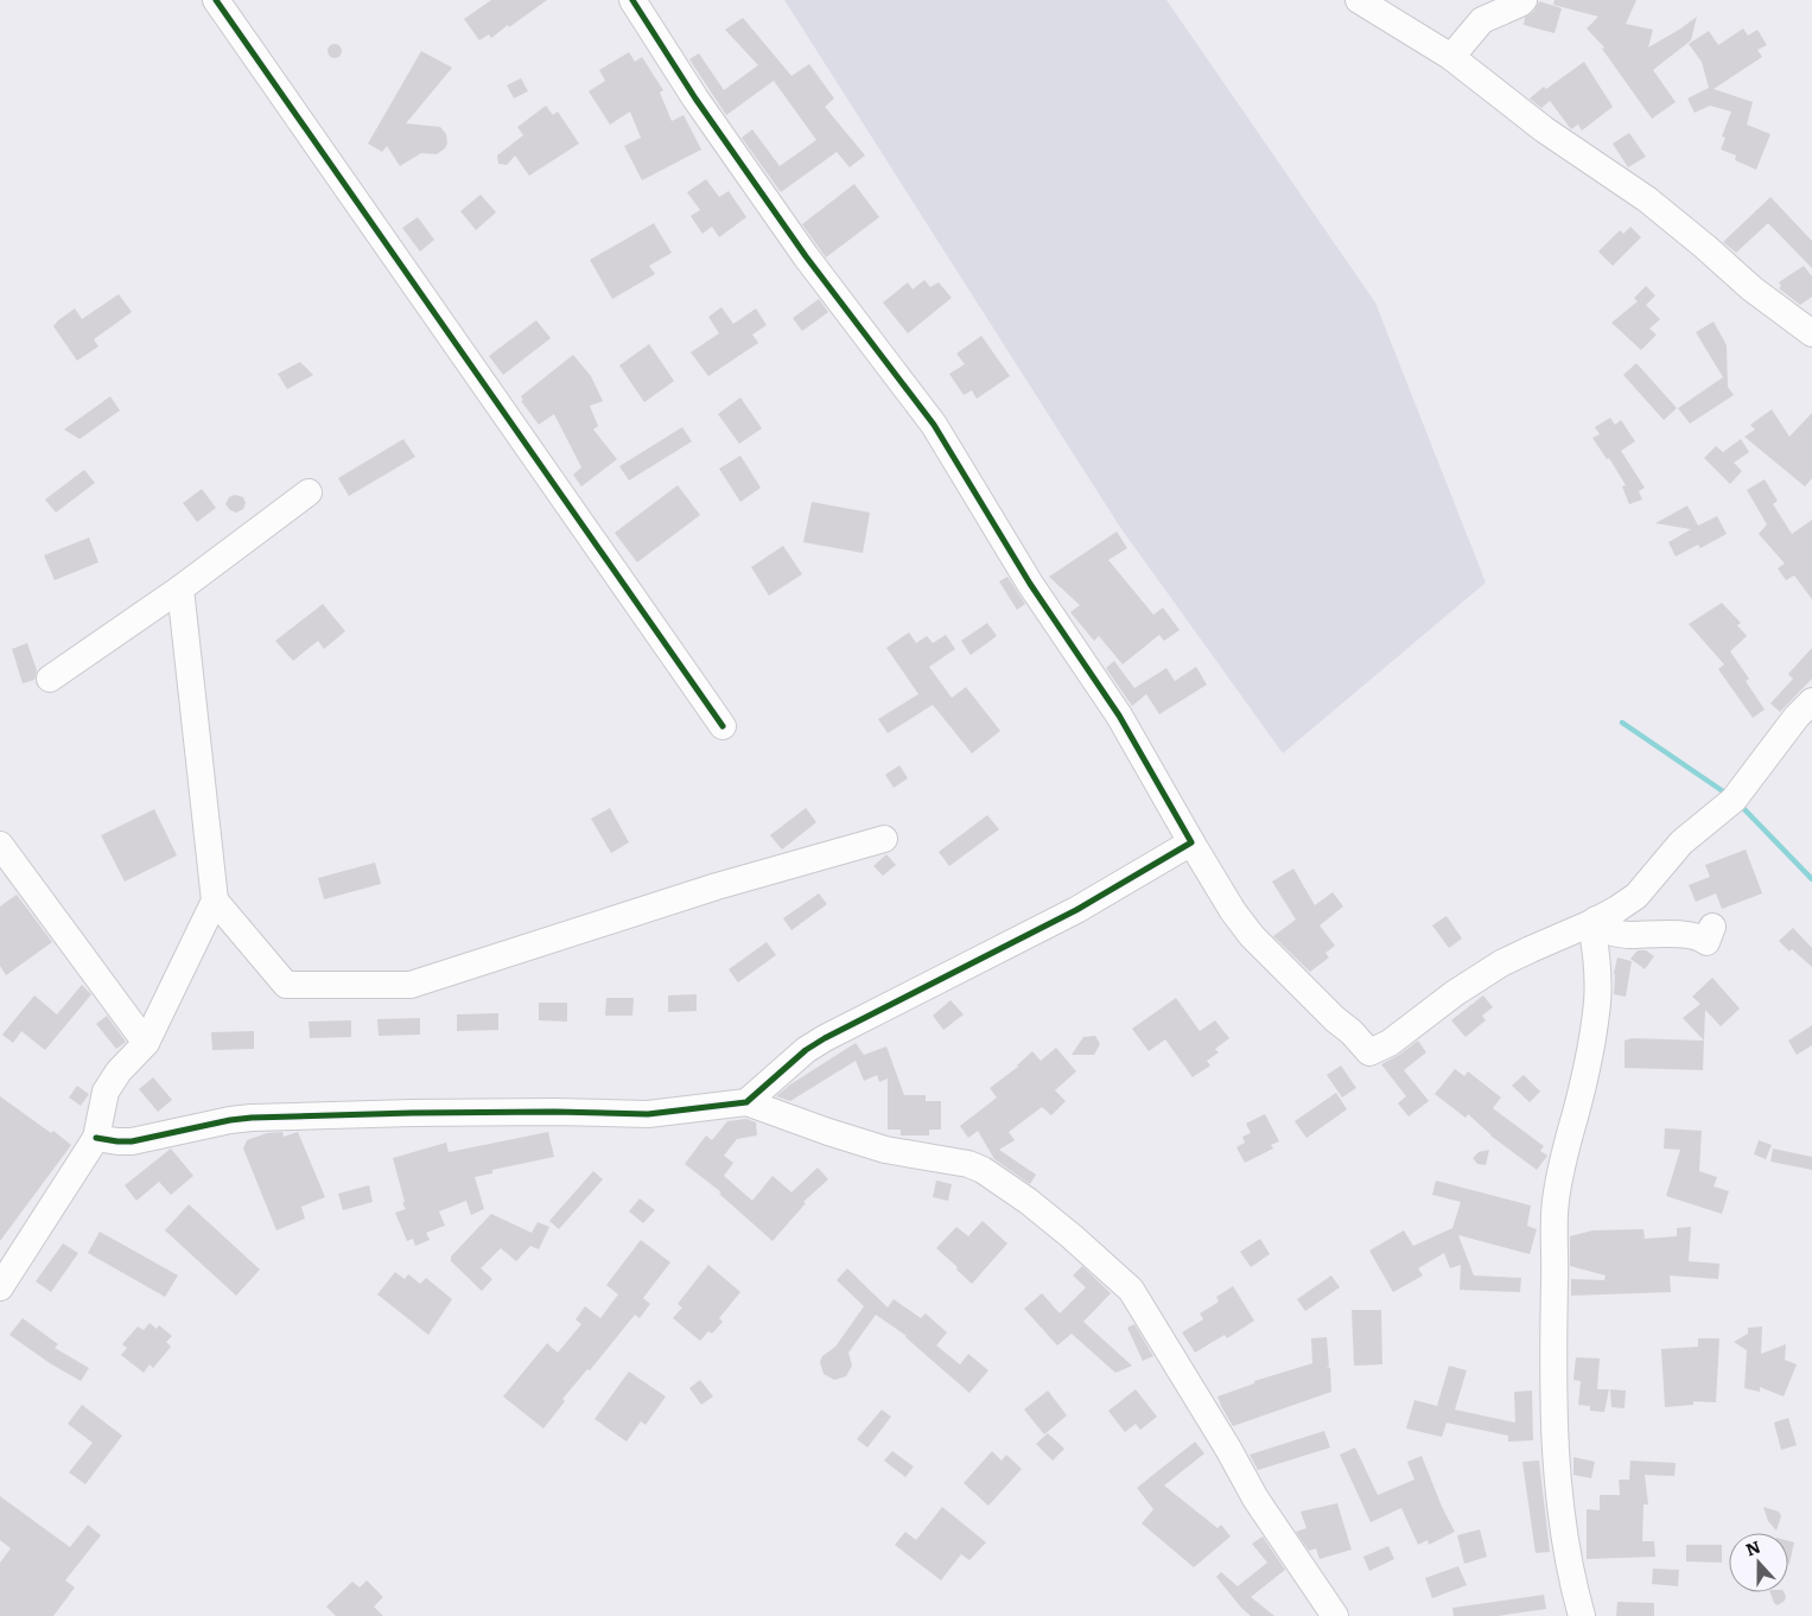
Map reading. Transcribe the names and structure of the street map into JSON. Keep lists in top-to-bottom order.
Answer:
{
  "north": "top"
}
